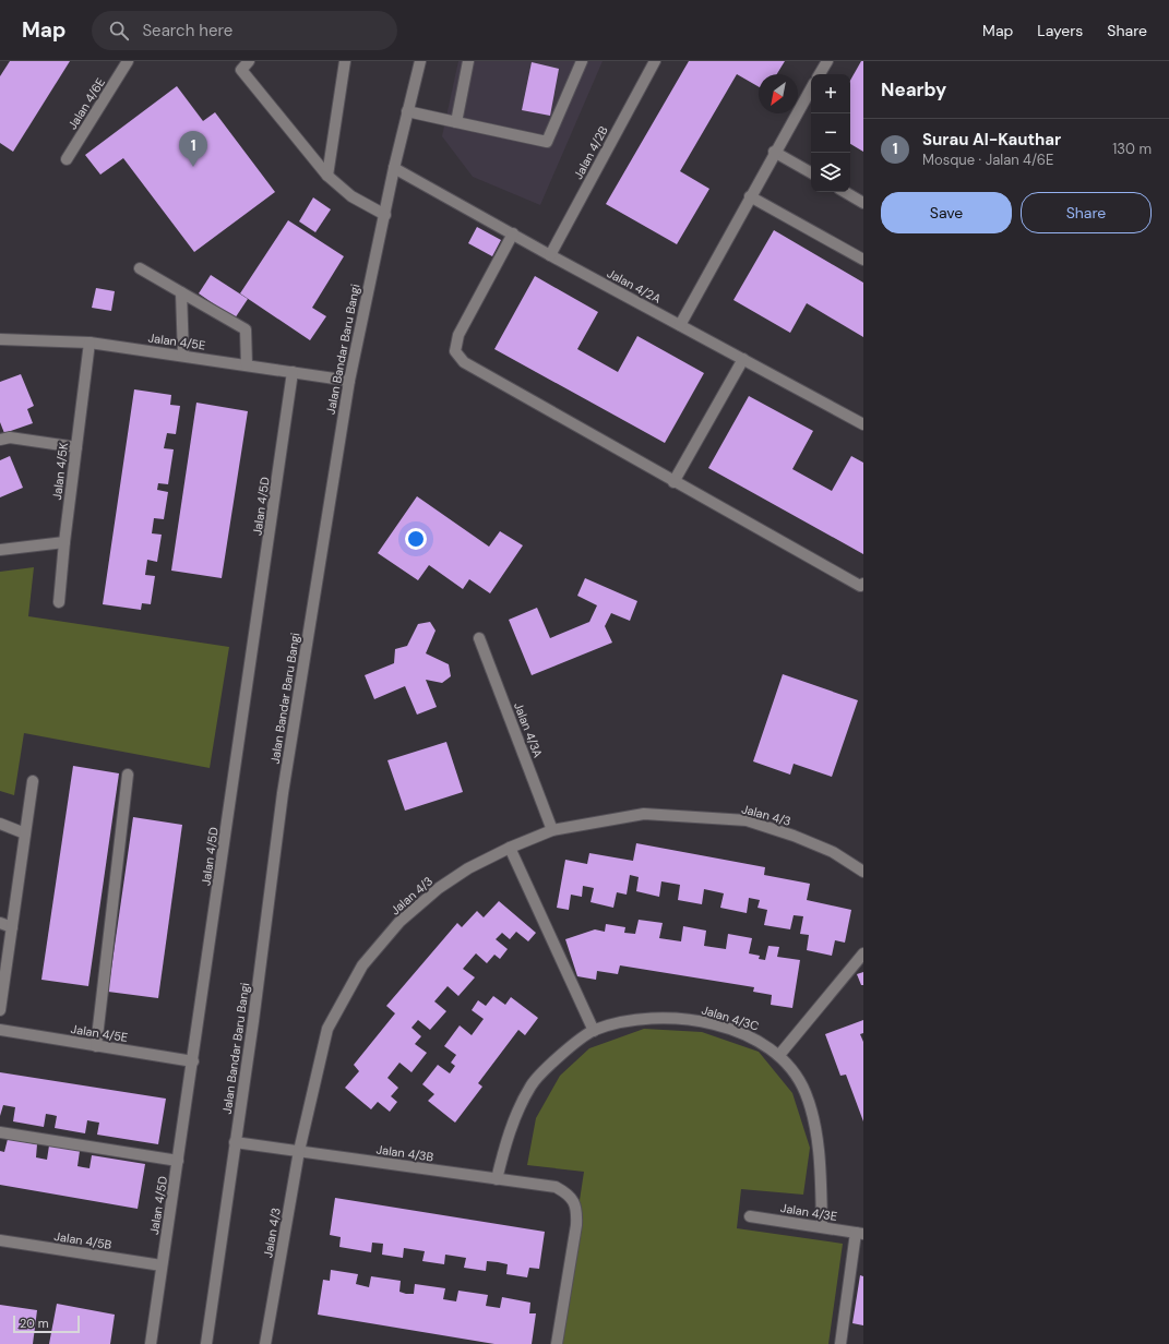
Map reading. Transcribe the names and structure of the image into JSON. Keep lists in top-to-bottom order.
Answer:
{
  "streets": {
    "street": [
      "Jalan 4/6E",
      "Jalan 4/2B",
      "Jalan 4/2A",
      "Jalan 4/5E",
      "Jalan Bandar Baru Bangi",
      "Jalan 4/5K",
      "Jalan 4/5D",
      "Jalan 4/3A",
      "Jalan 4/3",
      "Jalan 4/3C",
      "Jalan 4/3B",
      "Jalan 4/3E",
      "Jalan 4/5B"
    ]
  },
  "crossings": [
    ["Jalan 4/2B", "Jalan 4/2A"],
    ["Jalan 4/2A", "Jalan Bandar Baru Bangi"],
    ["Jalan 4/5E", "Jalan Bandar Baru Bangi"],
    ["Jalan 4/5E", "Jalan 4/5K"],
    ["Jalan 4/5E", "Jalan 4/5D"],
    ["Jalan Bandar Baru Bangi", "Jalan 4/3B"],
    ["Jalan 4/5D", "Jalan 4/5B"],
    ["Jalan 4/3A", "Jalan 4/3"],
    ["Jalan 4/3", "Jalan 4/3B"],
    ["Jalan 4/3C", "Jalan 4/3B"],
    ["Jalan 4/3C", "Jalan 4/3E"]
  ],
  "scale_bar": "20 m",
  "north": "bottom left",
  "page": {
    "header": "Map",
    "search": "Search here",
    "nav": ["Map", "Layers", "Share"],
    "heading": "Nearby",
    "map_buttons": ["+", "−"],
    "list": [
      {
        "mark": "1",
        "name": "Surau Al-Kauthar",
        "note": "Mosque · Jalan 4/6E",
        "value": "130 m"
      }
    ],
    "pins": "1",
    "buttons": ["Save", "Share"],
    "scale": "20 m"
  }
}
